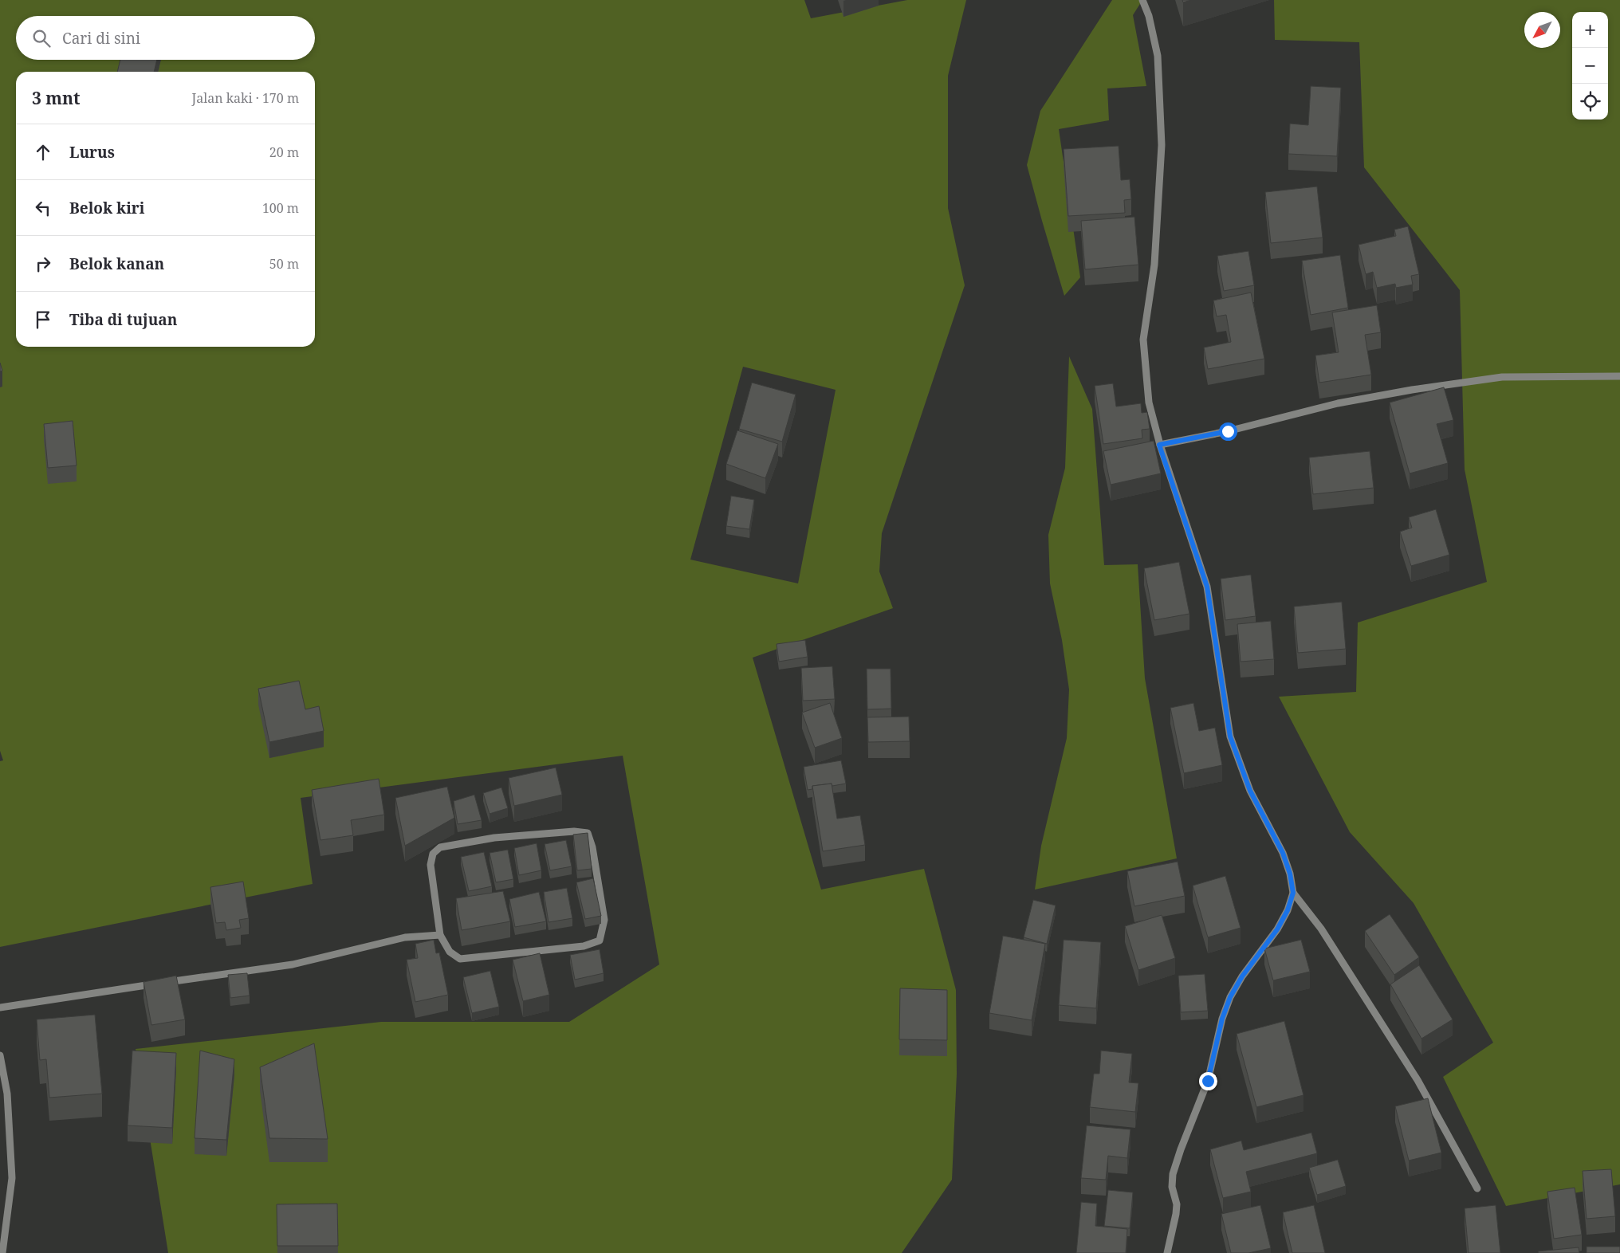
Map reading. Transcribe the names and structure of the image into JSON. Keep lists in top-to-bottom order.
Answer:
{
  "north": "bottom left",
  "page": {
    "map_buttons": ["+", "−"],
    "search": "Cari di sini",
    "heading": ["3 mnt", "Jalan kaki · 170 m"],
    "list": [
      ["Lurus", "20 m"],
      ["Belok kiri", "100 m"],
      ["Belok kanan", "50 m"],
      "Tiba di tujuan"
    ]
  }
}
